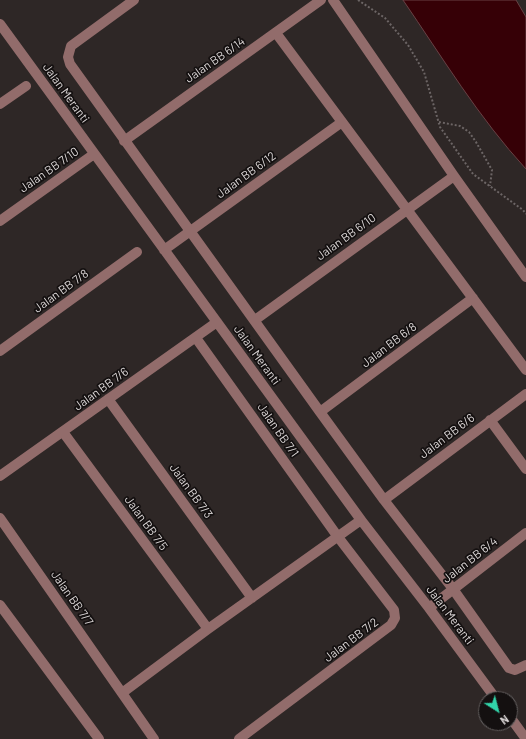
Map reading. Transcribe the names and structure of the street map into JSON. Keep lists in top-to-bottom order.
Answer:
{
  "streets": {
    "street": [
      "Jalan BB 6/14",
      "Jalan Meranti",
      "Jalan BB 7/10",
      "Jalan BB 6/12",
      "Jalan BB 6/10",
      "Jalan BB 7/8",
      "Jalan BB 6/8",
      "Jalan BB 7/6",
      "Jalan BB 7/1",
      "Jalan BB 6/6",
      "Jalan BB 7/3",
      "Jalan BB 7/5",
      "Jalan BB 6/4",
      "Jalan BB 7/7",
      "Jalan BB 7/2"
    ]
  },
  "crossings": [
    ["Jalan Meranti", "Jalan BB 7/10"],
    ["Jalan Meranti", "Jalan BB 6/12"],
    ["Jalan Meranti", "Jalan BB 7/6"],
    ["Jalan Meranti", "Jalan BB 6/4"],
    ["Jalan BB 7/6", "Jalan BB 7/1"],
    ["Jalan BB 7/6", "Jalan BB 7/3"],
    ["Jalan BB 7/6", "Jalan BB 7/5"],
    ["Jalan BB 7/1", "Jalan BB 7/2"]
  ],
  "north": "bottom right"
}
